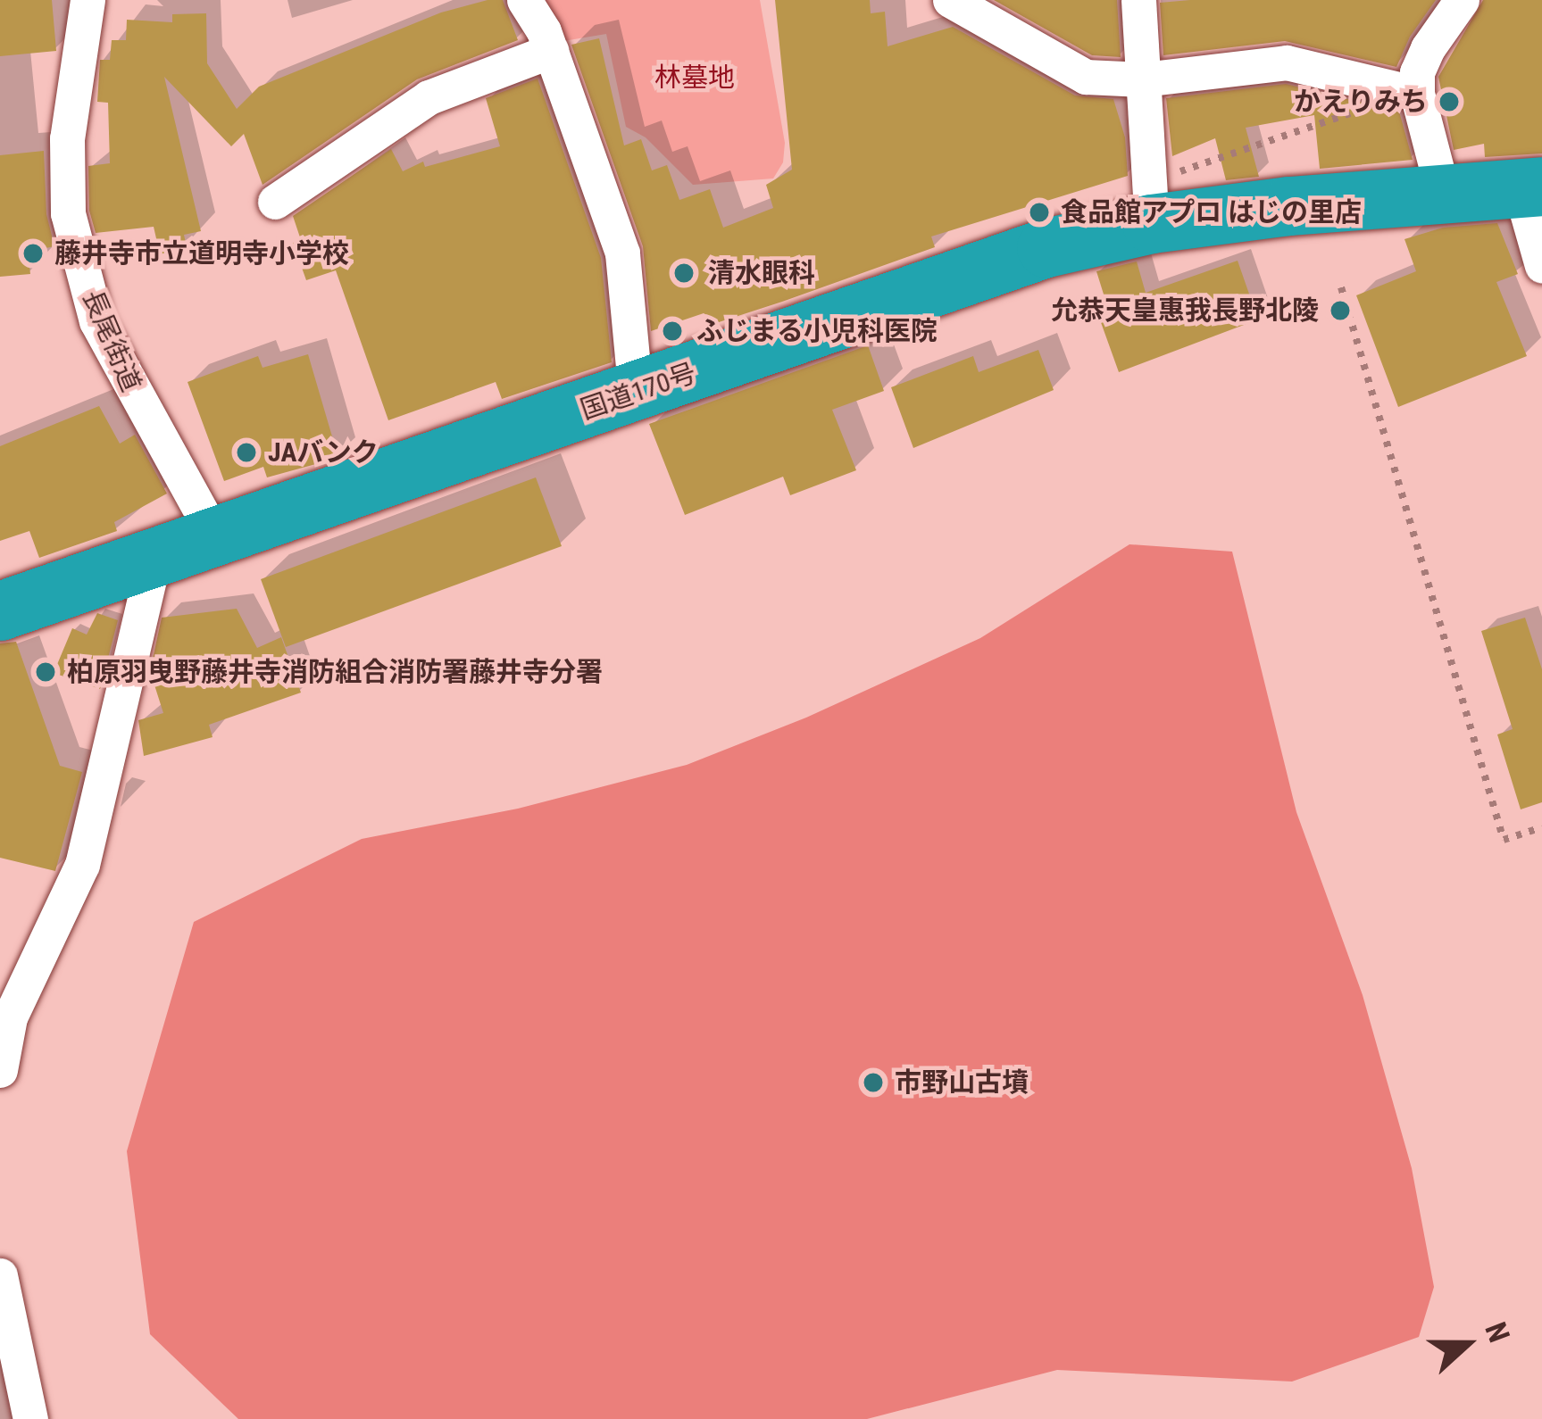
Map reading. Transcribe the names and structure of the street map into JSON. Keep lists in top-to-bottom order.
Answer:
{
  "streets": {
    "highway": ["国道170号"],
    "street": ["長尾街道"]
  },
  "crossings": [
    ["長尾街道", "国道170号"]
  ],
  "parks": ["林墓地"],
  "places": [
    "かえりみち",
    "食品館アプロ はじの里店",
    "藤井寺市立道明寺小学校",
    "清水眼科",
    "允恭天皇惠我長野北陵",
    "ふじまる小児科医院",
    "JAバンク",
    "柏原羽曳野藤井寺消防組合消防署藤井寺分署",
    "市野山古墳"
  ],
  "north": "right"
}
